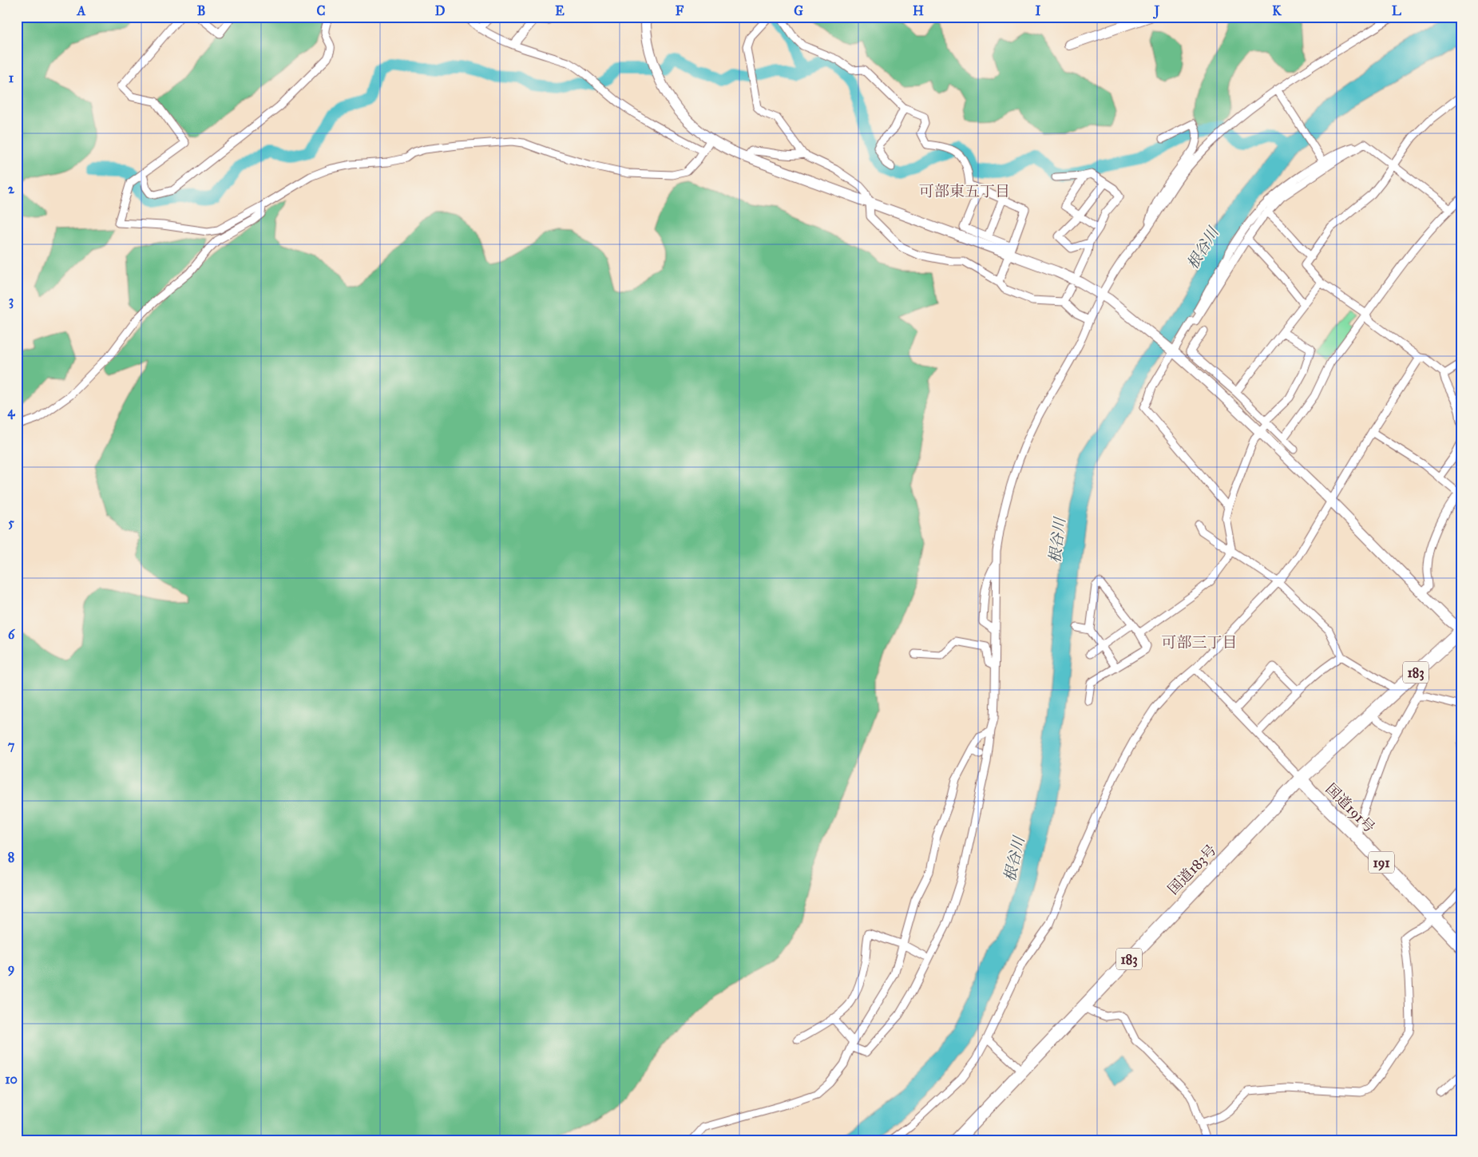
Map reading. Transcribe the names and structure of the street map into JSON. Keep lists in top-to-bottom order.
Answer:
{
  "streets": {
    "highway": [
      "183",
      "国道191号",
      "191",
      "国道183号"
    ]
  },
  "crossings": [
    ["国道191号", "国道183号"]
  ],
  "districts": ["可部東五丁目", "可部三丁目"],
  "water": ["根谷川"],
  "grid": {
    "columns": [
      "A",
      "B",
      "C",
      "D",
      "E",
      "F",
      "G",
      "H",
      "I",
      "J",
      "K",
      "L"
    ],
    "rows": [
      "1",
      "2",
      "3",
      "4",
      "5",
      "6",
      "7",
      "8",
      "9",
      "10"
    ]
  }
}
